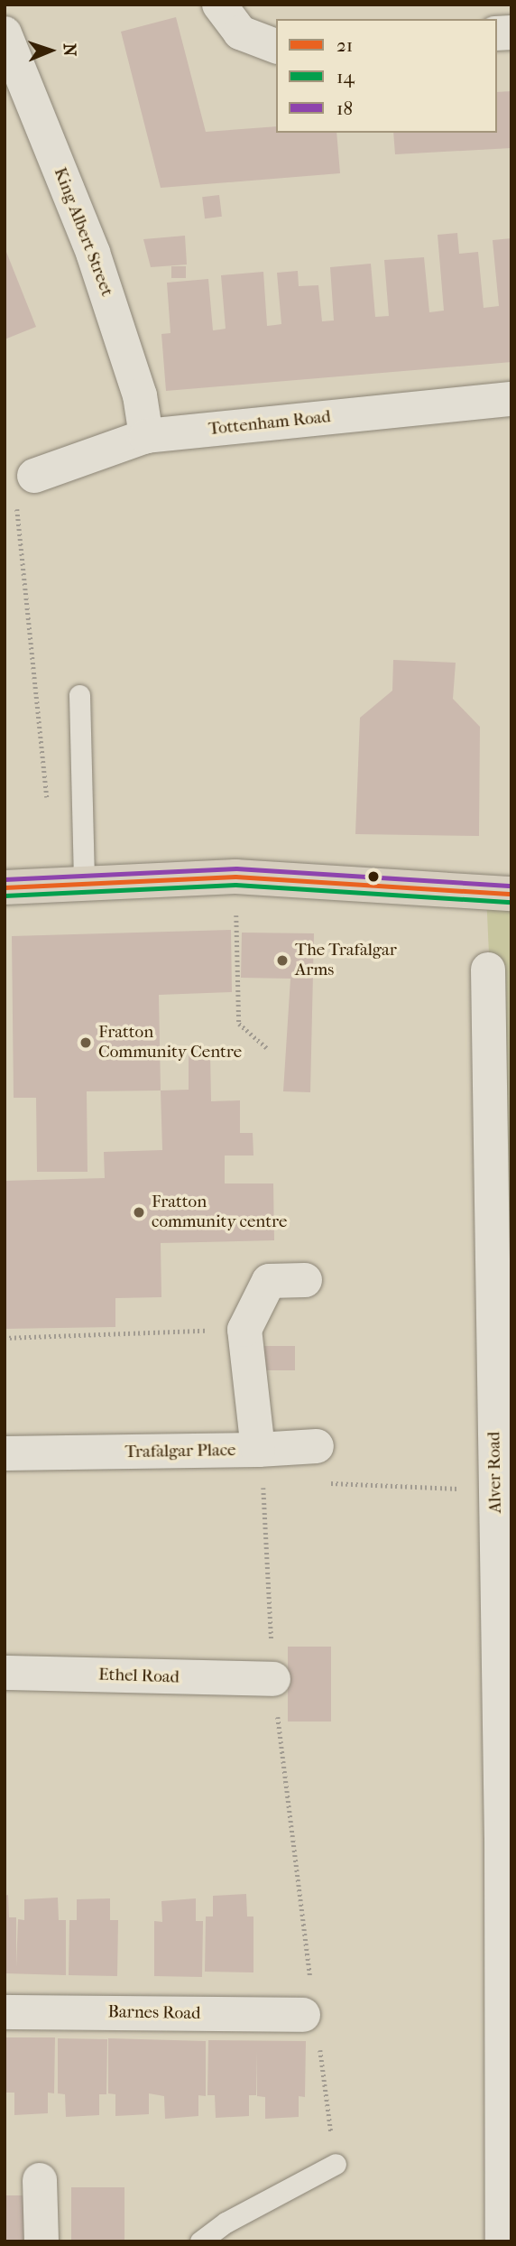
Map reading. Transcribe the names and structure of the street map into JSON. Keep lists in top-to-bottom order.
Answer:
{
  "streets": {
    "street": [
      "King Albert Street",
      "Tottenham Road",
      "Trafalgar Place",
      "Alver Road",
      "Ethel Road",
      "Barnes Road"
    ]
  },
  "crossings": [
    ["King Albert Street", "Tottenham Road"]
  ],
  "places": ["The Trafalgar Arms", "Fratton Community Centre", "Fratton community centre"],
  "lines": ["transit line 18", "transit line 21", "transit line 14"],
  "legend": ["21", "14", "18"],
  "north": "right"
}
